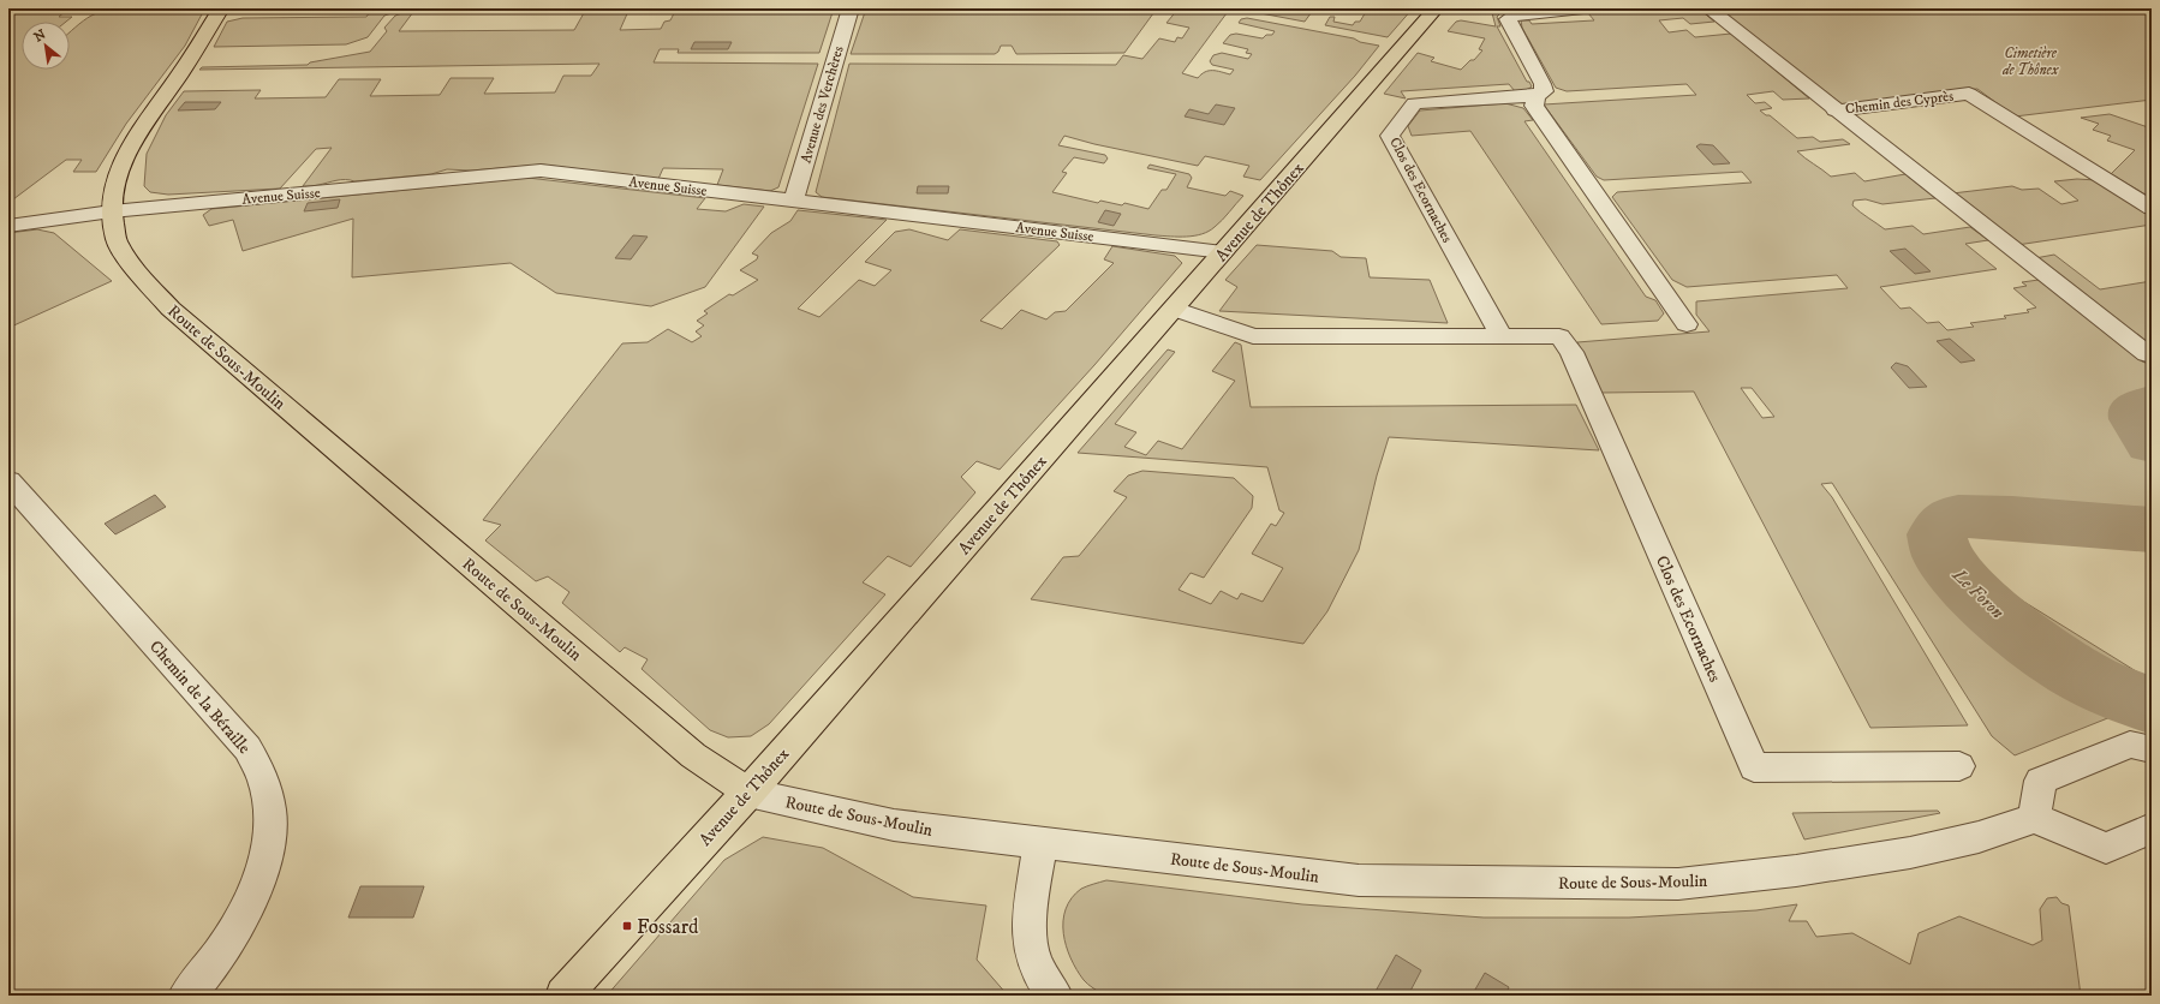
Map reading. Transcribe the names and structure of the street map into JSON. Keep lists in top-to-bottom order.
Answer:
{
  "streets": {
    "main road": ["Avenue de Thônex", "Route de Sous-Moulin"],
    "street": [
      "Chemin des Cyprès",
      "Avenue des Verchères",
      "Avenue Suisse",
      "Clos des Ecornaches",
      "Chemin de la Béraille"
    ]
  },
  "crossings": [
    ["Avenue des Verchères", "Avenue Suisse"],
    ["Avenue Suisse", "Avenue de Thônex"],
    ["Avenue Suisse", "Route de Sous-Moulin"],
    ["Clos des Ecornaches", "Avenue de Thônex"],
    ["Avenue de Thônex", "Route de Sous-Moulin"]
  ],
  "water": ["Le Foron"],
  "parks": ["Cimetière de Thônex"],
  "places": {
    "transit": ["Fossard"]
  },
  "north": "top left"
}
